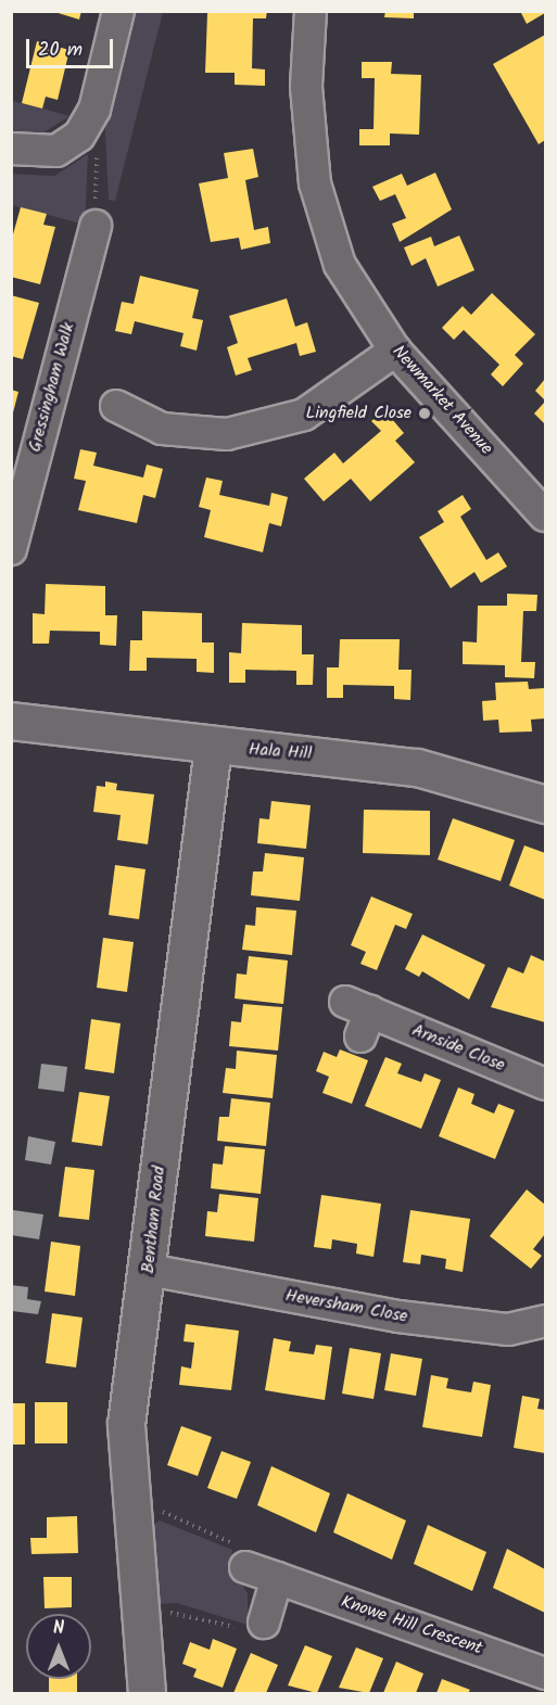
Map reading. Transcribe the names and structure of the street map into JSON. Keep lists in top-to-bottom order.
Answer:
{
  "streets": {
    "street": [
      "Gressingham Walk",
      "Newmarket Avenue",
      "Hala Hill",
      "Arnside Close",
      "Bentham Road",
      "Heversham Close",
      "Knowe Hill Crescent"
    ]
  },
  "crossings": [
    ["Hala Hill", "Bentham Road"],
    ["Bentham Road", "Heversham Close"]
  ],
  "places": ["Lingfield Close"],
  "scale_bar": "20 m",
  "north": "top"
}
